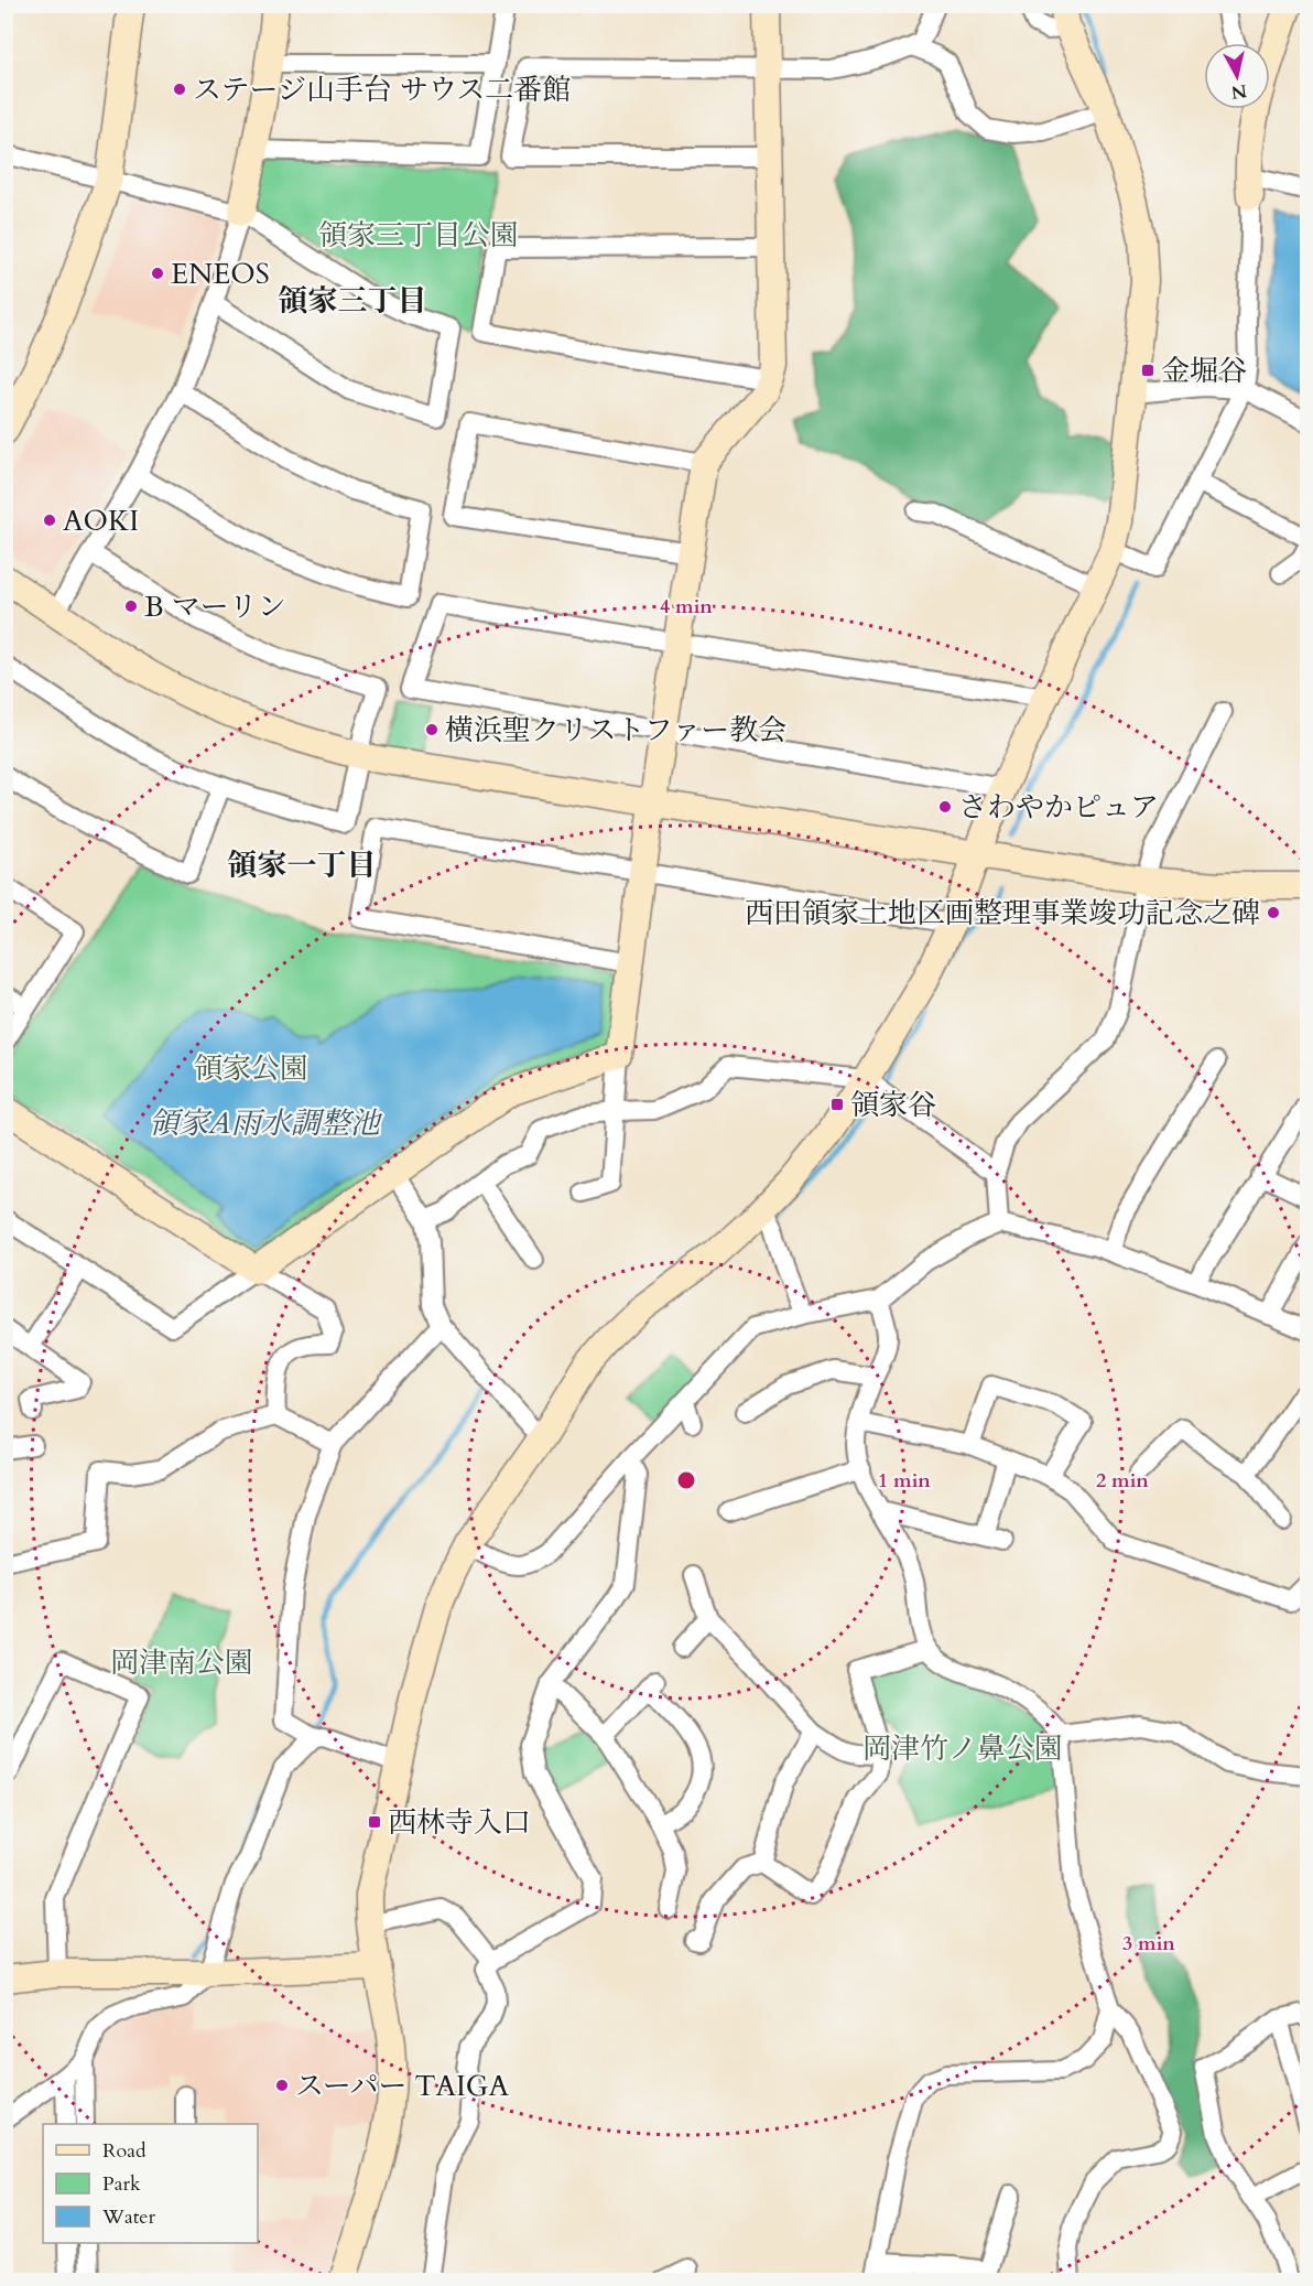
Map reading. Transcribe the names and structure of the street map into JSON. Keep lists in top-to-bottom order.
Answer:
{
  "districts": ["領家三丁目", "領家一丁目"],
  "water": ["領家A雨水調整池"],
  "parks": [
    "領家三丁目公園",
    "領家公園",
    "岡津南公園",
    "岡津竹ノ鼻公園"
  ],
  "places": {
    "other": [
      "ステージ山手台 サウス二番館",
      "ENEOS",
      "AOKI",
      "B マーリン",
      "横浜聖クリストファー教会",
      "さわやかピュア",
      "西田領家土地区画整理事業竣功記念之碑",
      "スーパー TAIGA"
    ],
    "transit": ["金堀谷", "領家谷", "西林寺入口"]
  },
  "legend": ["Road", "Park", "Water"],
  "north": "bottom",
  "rings": [
    "4 min",
    "1 min",
    "2 min",
    "3 min"
  ]
}
